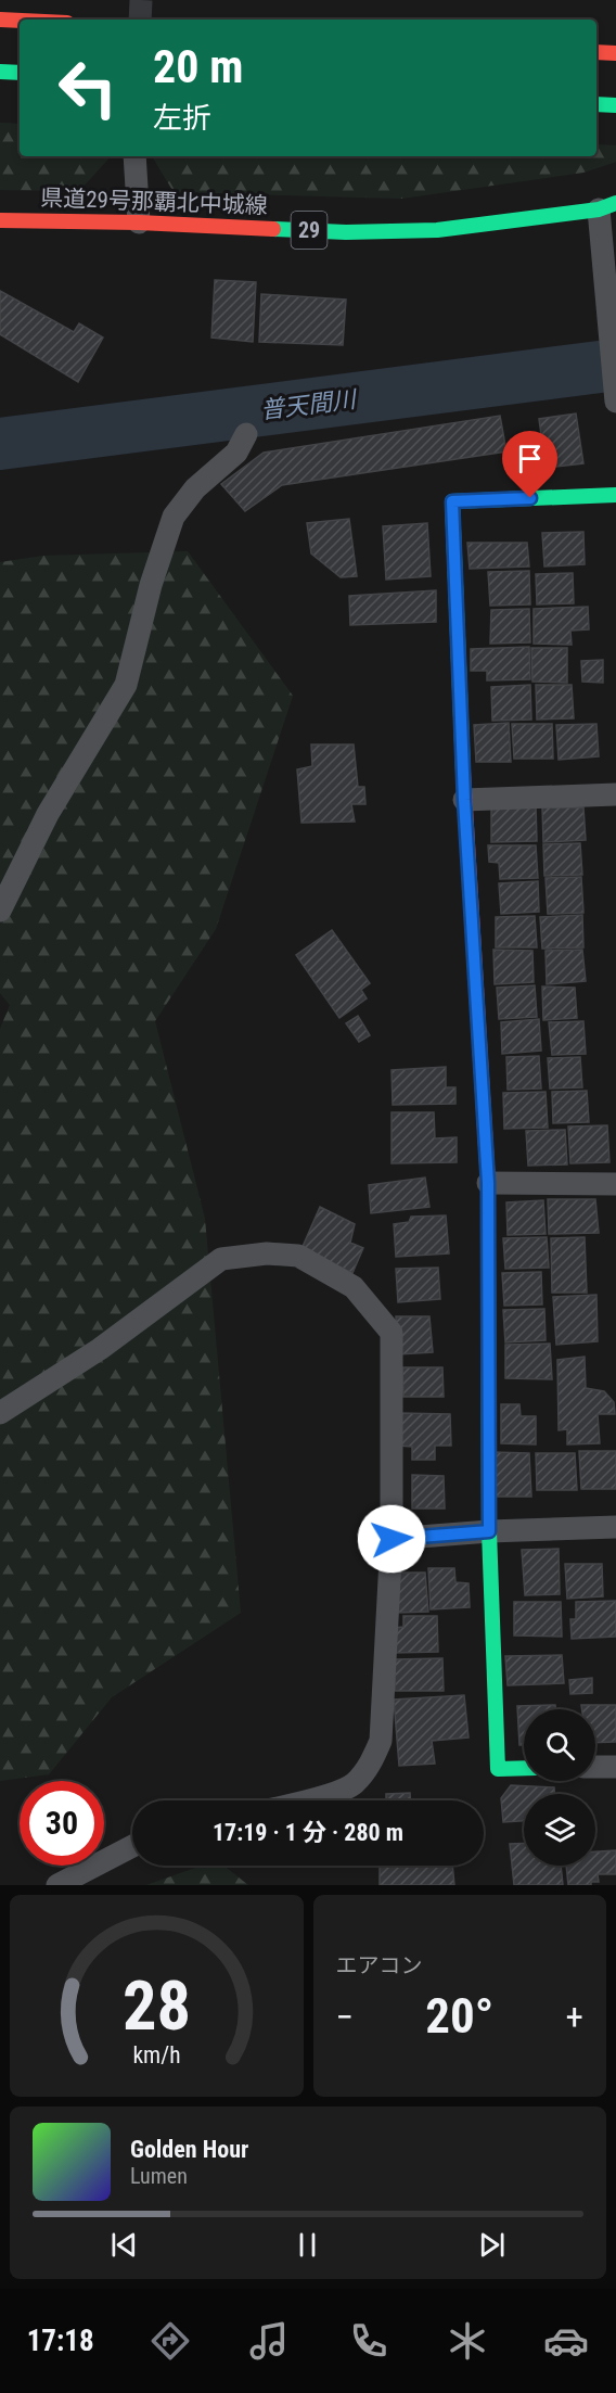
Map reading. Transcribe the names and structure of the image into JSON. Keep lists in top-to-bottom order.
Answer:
{
  "streets": {
    "main road": ["県道29号那覇北中城線", "29"]
  },
  "water": ["普天間川"],
  "page": {
    "turn": ["20 m", "左折"],
    "limit": "30",
    "trip": "17:19 · 1 分 · 280 m",
    "tile": "エアコン",
    "heat": ["−", "20°", "+"],
    "song": ["Golden Hour", "Lumen"],
    "tabs": "17:18",
    "gauge": ["28", "km/h"]
  }
}
